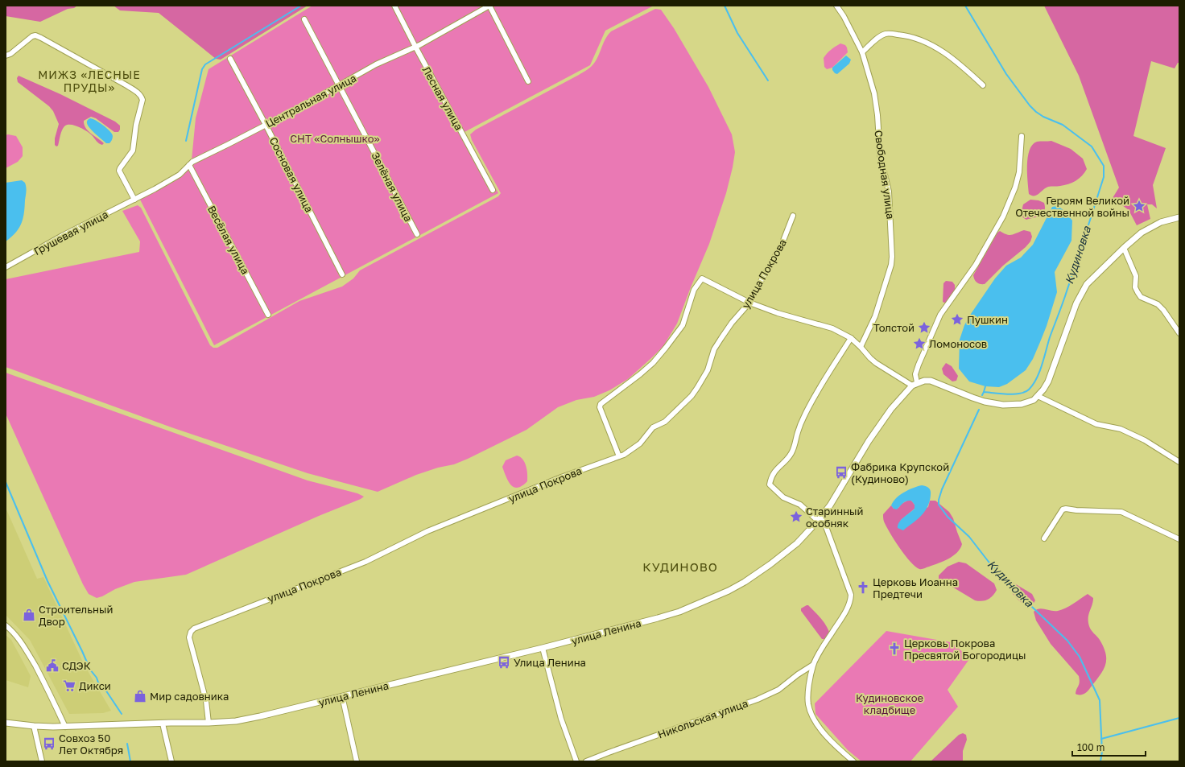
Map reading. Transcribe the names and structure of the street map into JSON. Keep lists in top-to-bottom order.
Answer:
{
  "streets": {
    "main road": ["улица Ленина"],
    "street": [
      "Лесная улица",
      "Центральная улица",
      "Сосновая улица",
      "Свободная улица",
      "Зелёная улица",
      "Грушевая улица",
      "Весёлая улица",
      "улица Покрова",
      "Никольская улица"
    ]
  },
  "crossings": [
    ["Лесная улица", "Центральная улица"],
    ["Центральная улица", "Сосновая улица"],
    ["Центральная улица", "Зелёная улица"],
    ["Центральная улица", "Грушевая улица"],
    ["Центральная улица", "Весёлая улица"],
    ["улица Покрова", "улица Ленина"]
  ],
  "districts": ["МИЖЗ «ЛЕСНЫЕ ПРУДЫ»", "КУДИНОВО"],
  "water": ["Кудиновка"],
  "parks": ["СНТ «Солнышко»", "Кудиновское кладбище"],
  "places": {
    "place": [
      "Героям Великой Отечественной войны",
      "Пушкин",
      "Толстой",
      "Ломоносов",
      "Старинный особняк"
    ],
    "bus stop": ["Фабрика Крупской (Кудиново)", "Улица Ленина", "Совхоз 50 Лет Октября"],
    "church": ["Церковь Иоанна Предтечи", "Церковь Покрова Пресвятой Богородицы"],
    "shop": ["Строительный Двор", "Мир садовника"],
    "public building": ["СДЭК"],
    "supermarket": ["Дикси"]
  },
  "scale_bar": "100 m"
}
